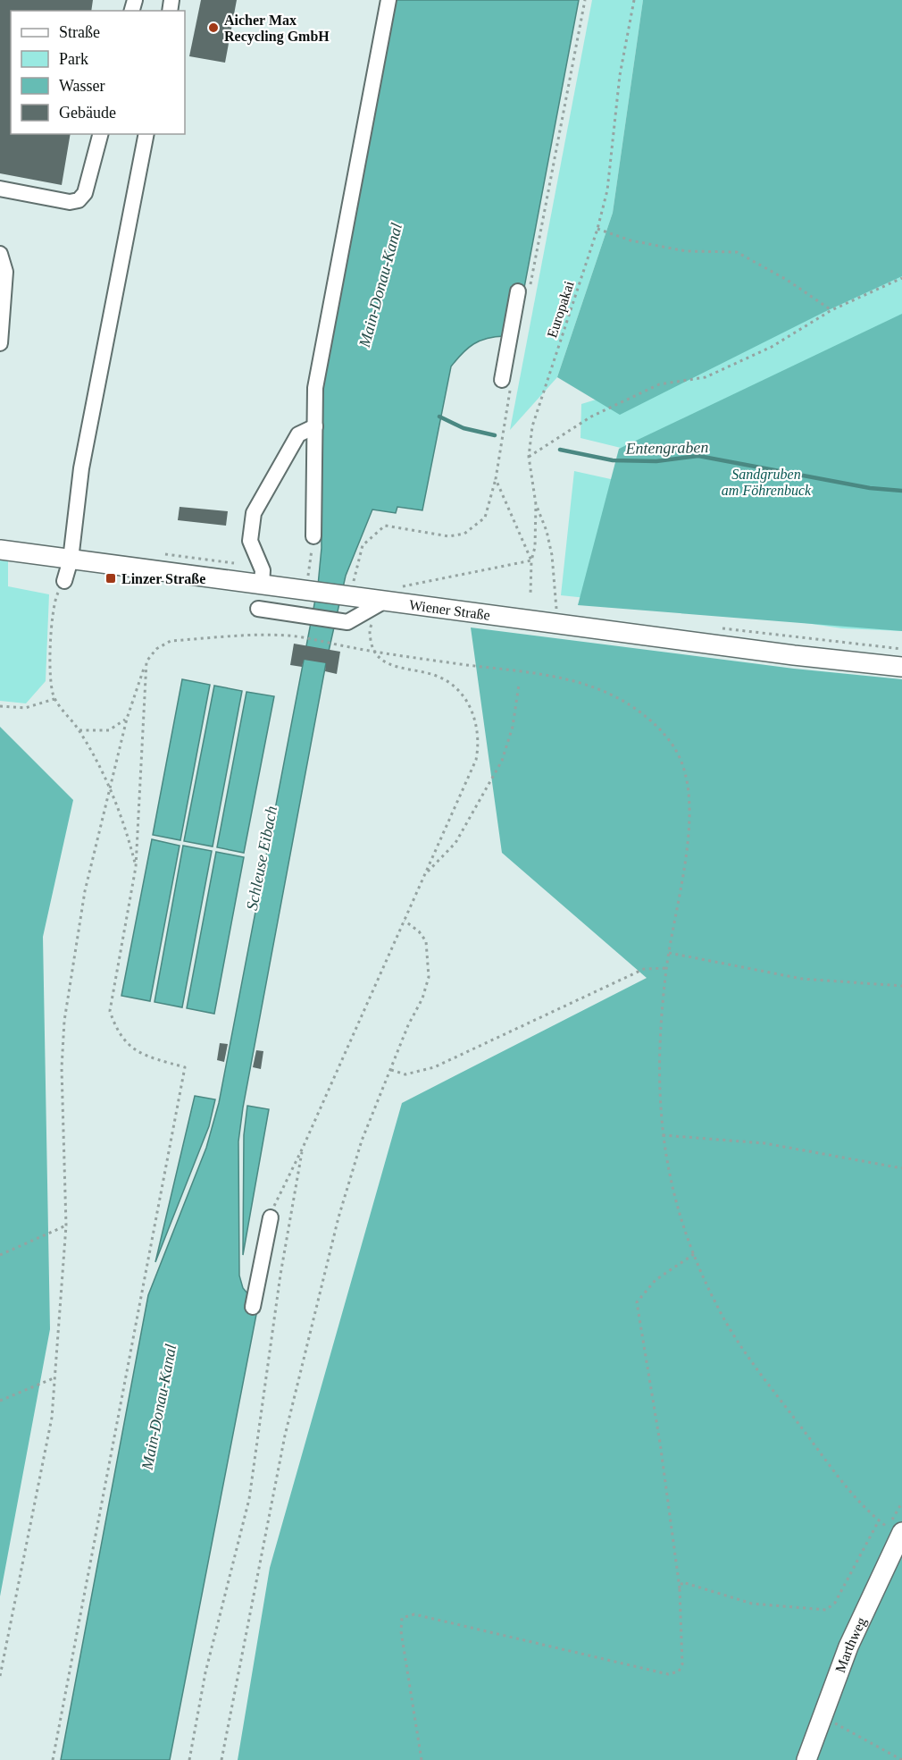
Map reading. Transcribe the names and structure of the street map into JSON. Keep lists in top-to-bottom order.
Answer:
{
  "streets": {
    "main road": ["Wiener Straße", "Marthweg"],
    "path": ["Europakai"]
  },
  "crossings": [
    ["Europakai", "Wiener Straße"]
  ],
  "water": ["Main-Donau-Kanal", "Entengraben", "Schleuse Eibach"],
  "parks": ["Sandgruben am Föhrenbuck"],
  "places": {
    "other": ["Aicher Max Recycling GmbH"],
    "transit": ["Linzer Straße"]
  },
  "legend": [
    "Straße",
    "Park",
    "Wasser",
    "Gebäude"
  ]
}
